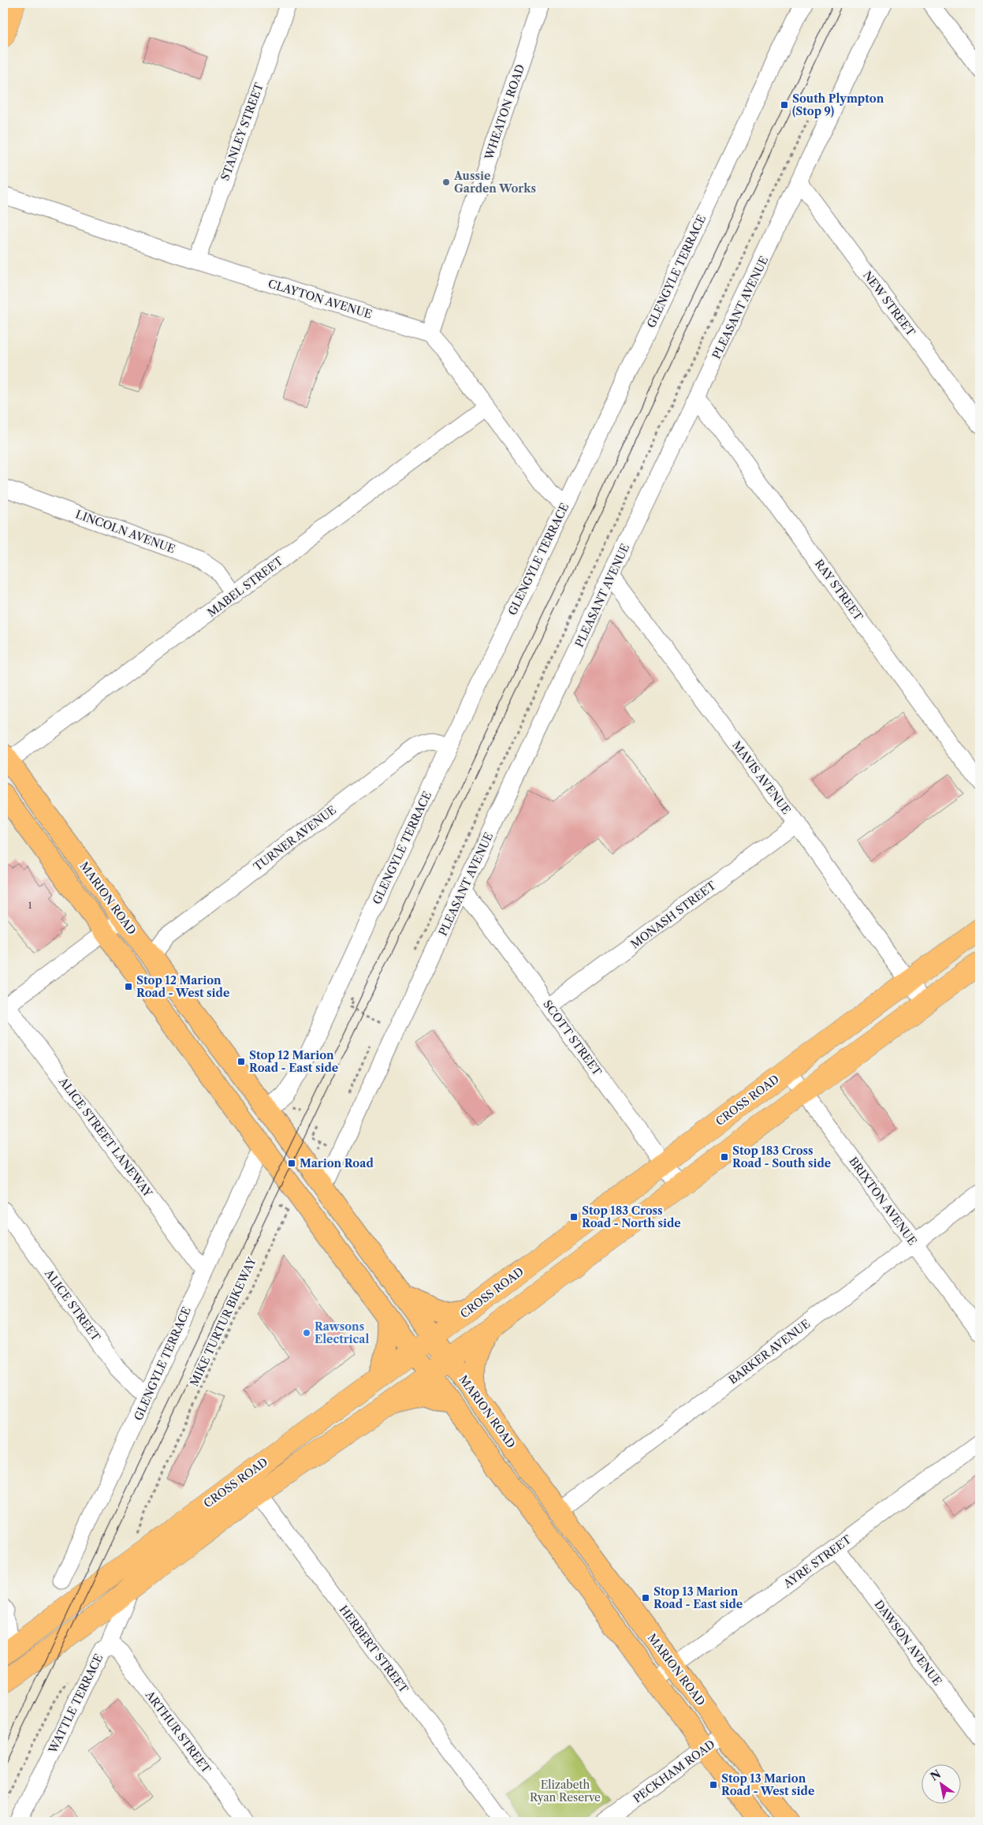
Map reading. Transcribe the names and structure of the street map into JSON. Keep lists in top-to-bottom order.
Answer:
{
  "streets": {
    "highway": ["CROSS ROAD"],
    "main road": ["MARION ROAD"],
    "street": [
      "WHEATON ROAD",
      "STANLEY STREET",
      "GLENGYLE TERRACE",
      "CLAYTON AVENUE",
      "NEW STREET",
      "PLEASANT AVENUE",
      "LINCOLN AVENUE",
      "MABEL STREET",
      "RAY STREET",
      "MAVIS AVENUE",
      "TURNER AVENUE",
      "MONASH STREET",
      "SCOTT STREET",
      "ALICE STREET LANEWAY",
      "BRIXTON AVENUE",
      "ALICE STREET",
      "BARKER AVENUE",
      "AYRE STREET",
      "DAWSON AVENUE",
      "HERBERT STREET",
      "WATTLE TERRACE",
      "ARTHUR STREET",
      "PECKHAM ROAD"
    ],
    "path": ["MIKE TURTUR BIKEWAY"]
  },
  "crossings": [
    ["WHEATON ROAD", "CLAYTON AVENUE"],
    ["STANLEY STREET", "CLAYTON AVENUE"],
    ["GLENGYLE TERRACE", "TURNER AVENUE"],
    ["GLENGYLE TERRACE", "MARION ROAD"],
    ["GLENGYLE TERRACE", "ALICE STREET LANEWAY"],
    ["GLENGYLE TERRACE", "ALICE STREET"],
    ["NEW STREET", "PLEASANT AVENUE"],
    ["PLEASANT AVENUE", "RAY STREET"],
    ["PLEASANT AVENUE", "MAVIS AVENUE"],
    ["PLEASANT AVENUE", "MARION ROAD"],
    ["PLEASANT AVENUE", "SCOTT STREET"],
    ["LINCOLN AVENUE", "MABEL STREET"],
    ["MABEL STREET", "MARION ROAD"],
    ["MAVIS AVENUE", "MONASH STREET"],
    ["MAVIS AVENUE", "CROSS ROAD"],
    ["TURNER AVENUE", "MARION ROAD"],
    ["MARION ROAD", "CROSS ROAD"],
    ["MARION ROAD", "BARKER AVENUE"],
    ["MARION ROAD", "AYRE STREET"],
    ["MARION ROAD", "PECKHAM ROAD"],
    ["MONASH STREET", "SCOTT STREET"],
    ["SCOTT STREET", "CROSS ROAD"],
    ["CROSS ROAD", "BRIXTON AVENUE"],
    ["CROSS ROAD", "HERBERT STREET"],
    ["CROSS ROAD", "WATTLE TERRACE"],
    ["BRIXTON AVENUE", "BARKER AVENUE"],
    ["AYRE STREET", "DAWSON AVENUE"],
    ["WATTLE TERRACE", "ARTHUR STREET"]
  ],
  "parks": ["Elizabeth Ryan Reserve"],
  "places": {
    "transit": [
      "South Plympton (Stop 9)",
      "Stop 12 Marion Road - West side",
      "Stop 12 Marion Road - East side",
      "Stop 183 Cross Road - South side",
      "Marion Road",
      "Stop 183 Cross Road - North side",
      "Stop 13 Marion Road - East side",
      "Stop 13 Marion Road - West side"
    ],
    "other": ["Aussie Garden Works", "Rawsons Electrical"]
  },
  "house_numbers": ["1"],
  "north": "top left"
}
